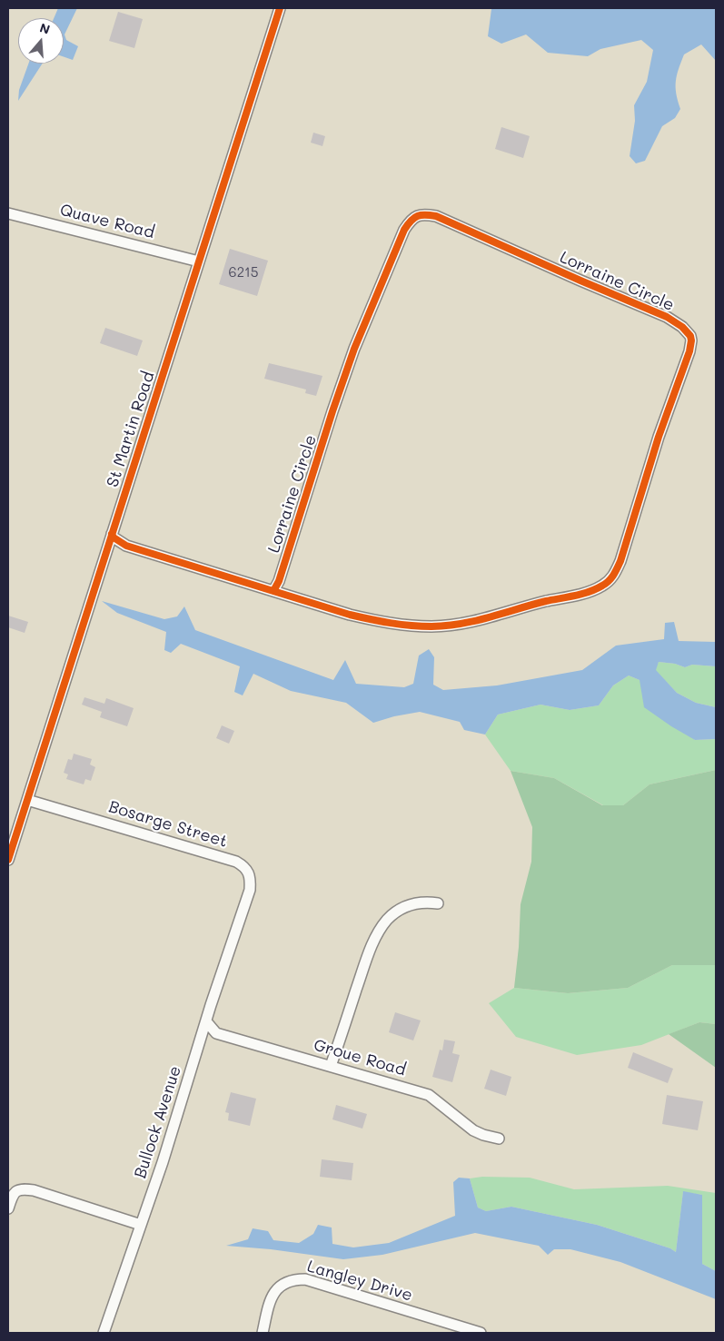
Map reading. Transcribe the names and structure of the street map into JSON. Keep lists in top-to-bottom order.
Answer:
{
  "streets": {
    "street": [
      "Quave Road",
      "Lorraine Circle",
      "St Martin Road",
      "Bosarge Street",
      "Groue Road",
      "Bullock Avenue",
      "Langley Drive"
    ]
  },
  "crossings": [
    ["Quave Road", "St Martin Road"],
    ["Lorraine Circle", "St Martin Road"],
    ["St Martin Road", "Bosarge Street"],
    ["Bosarge Street", "Bullock Avenue"],
    ["Groue Road", "Bullock Avenue"]
  ],
  "house_numbers": ["6215"],
  "north": "top"
}
